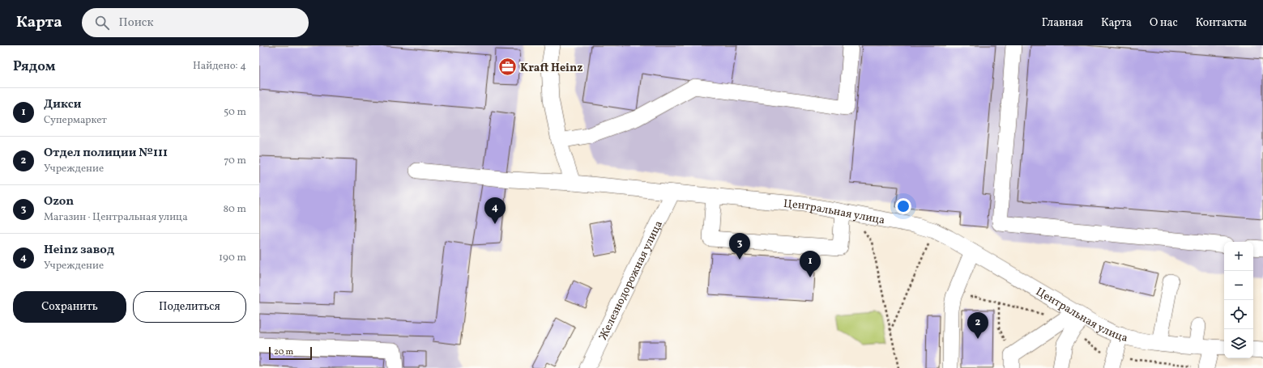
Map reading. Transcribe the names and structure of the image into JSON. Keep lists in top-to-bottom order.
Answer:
{
  "streets": {
    "street": ["Центральная улица", "Железнодорожная улица"]
  },
  "crossings": [
    ["Центральная улица", "Железнодорожная улица"]
  ],
  "places": {
    "office": ["Kraft Heinz"]
  },
  "scale_bar": "20 m",
  "page": {
    "header": "Карта",
    "search": "Поиск",
    "nav": [
      "Главная",
      "Карта",
      "О нас",
      "Контакты"
    ],
    "heading": ["Рядом", "Найдено: 4"],
    "list": [
      {
        "mark": "1",
        "name": "Дикси",
        "note": "Супермаркет",
        "value": "50 m"
      },
      {
        "mark": "2",
        "name": "Отдел полиции №111",
        "note": "Учреждение",
        "value": "70 m"
      },
      {
        "mark": "3",
        "name": "Ozon",
        "note": "Магазин · Центральная улица",
        "value": "80 m"
      },
      {
        "mark": "4",
        "name": "Heinz завод",
        "note": "Учреждение",
        "value": "190 m"
      }
    ],
    "pins": [
      "4",
      "3",
      "1",
      "2"
    ],
    "map_buttons": ["+", "−"],
    "buttons": ["Сохранить", "Поделиться"],
    "scale": "20 m"
  }
}
